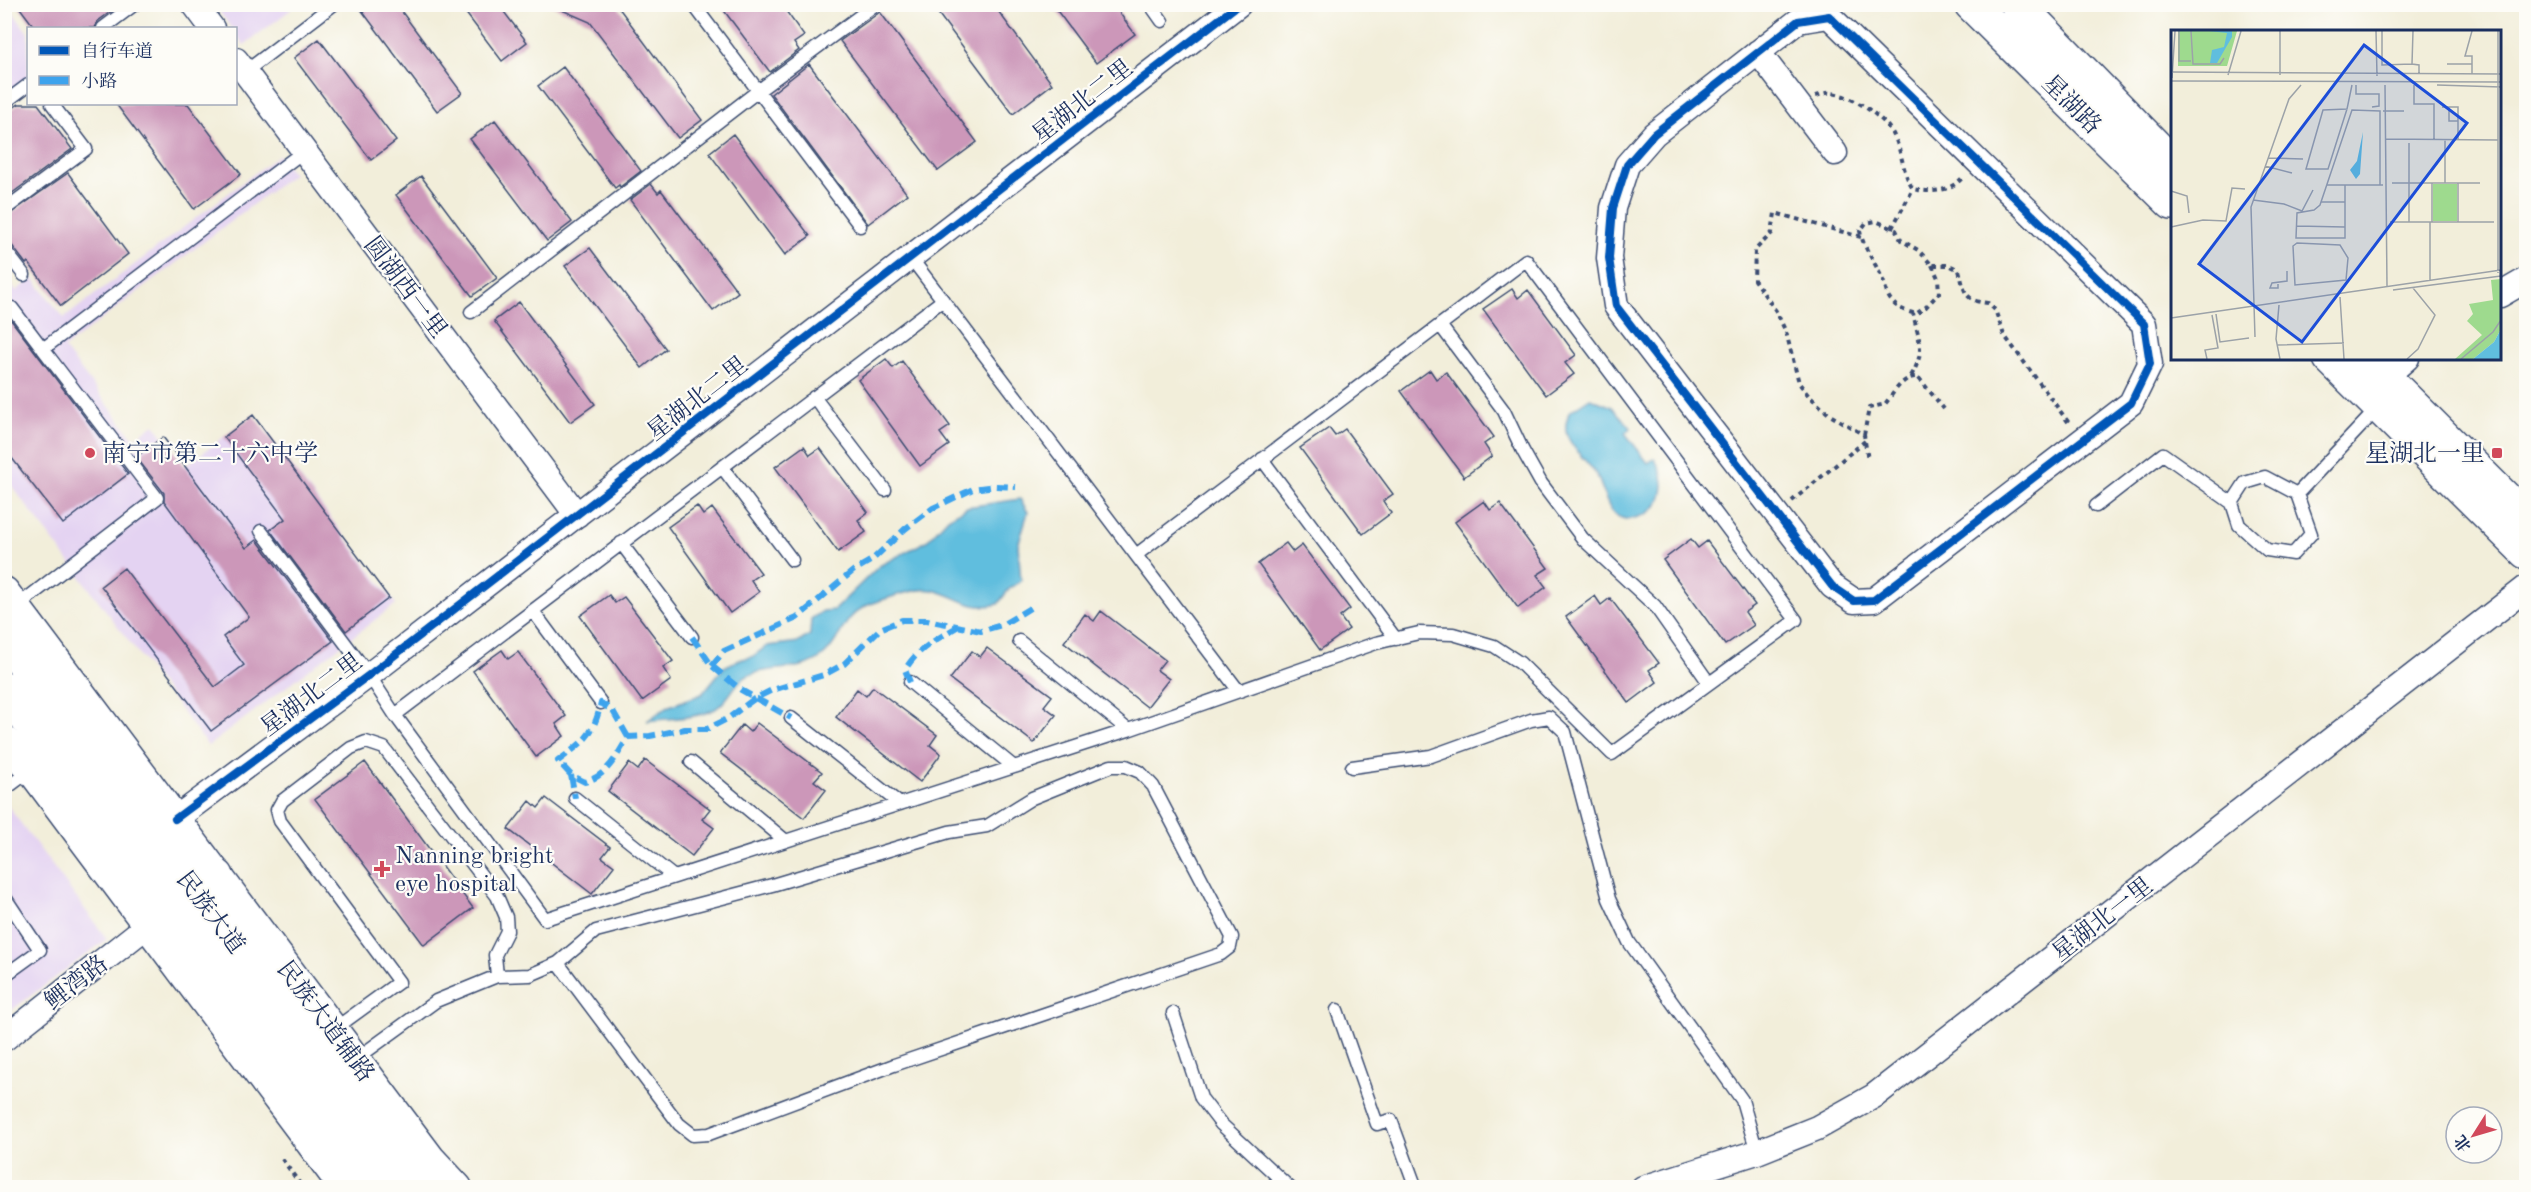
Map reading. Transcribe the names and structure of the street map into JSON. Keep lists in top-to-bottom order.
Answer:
{
  "streets": {
    "main road": ["星湖路", "民族大道"],
    "street": [
      "星湖北二里",
      "圆湖西一里",
      "星湖北一里",
      "鲤湾路",
      "民族大道辅路"
    ]
  },
  "crossings": [
    ["星湖北二里", "圆湖西一里"],
    ["星湖北二里", "民族大道辅路"],
    ["民族大道", "民族大道辅路"]
  ],
  "places": {
    "other": ["南宁市第二十六中学"],
    "transit": ["星湖北一里"],
    "health": ["Nanning bright eye hospital"]
  },
  "legend": ["自行车道", "小路"],
  "north": "bottom left"
}
